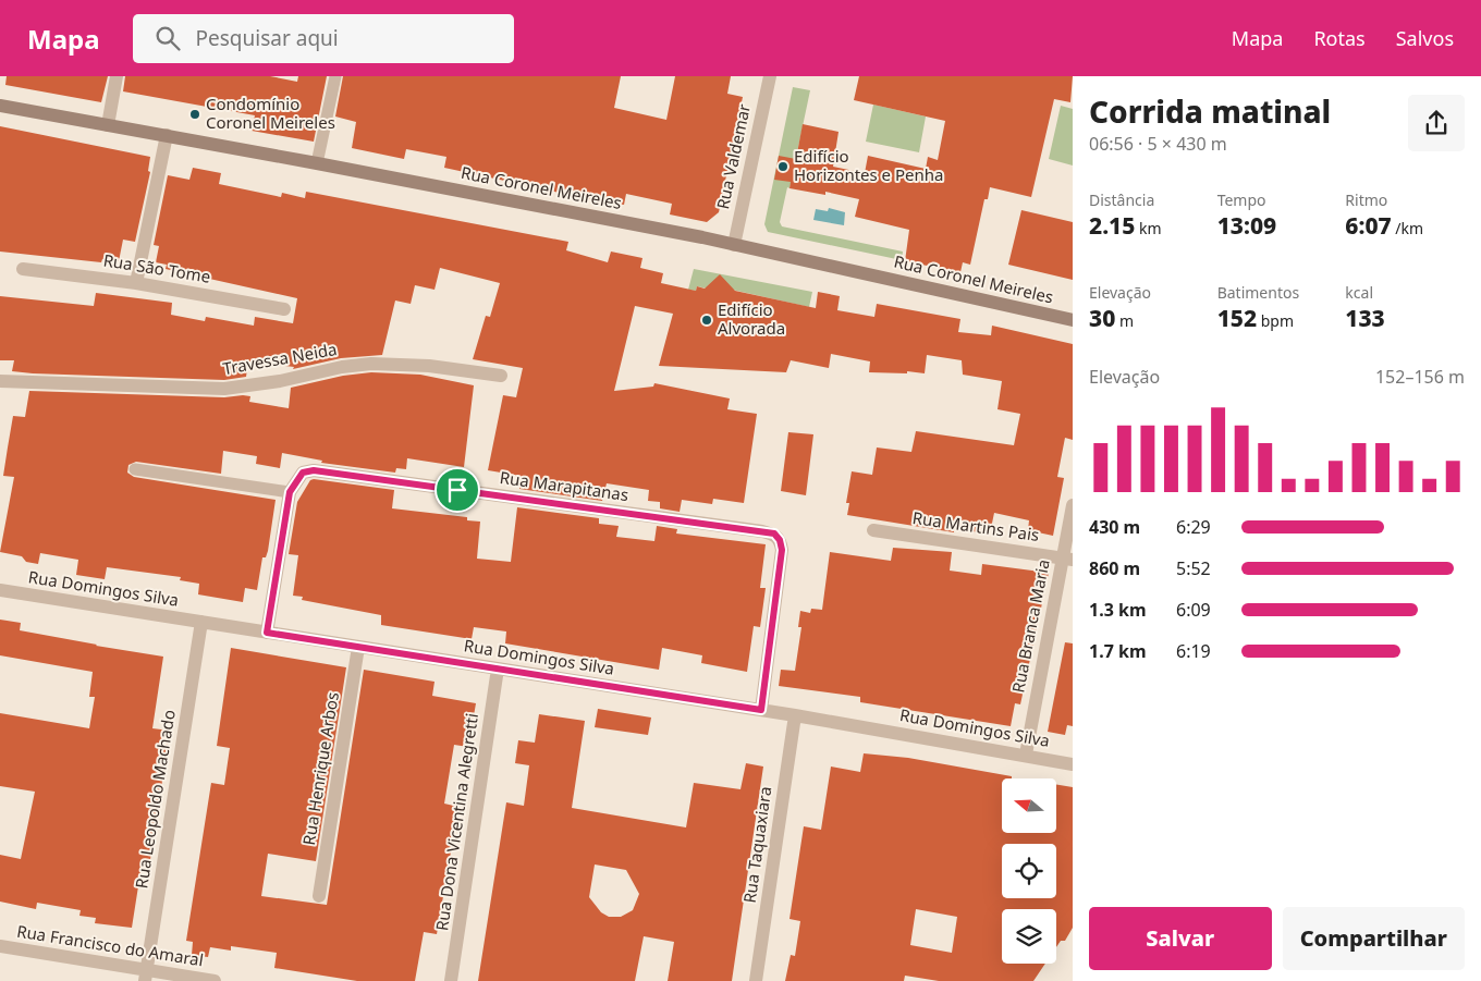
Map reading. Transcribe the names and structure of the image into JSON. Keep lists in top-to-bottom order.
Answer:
{
  "streets": {
    "street": [
      "Rua Valdemar",
      "Rua Coronel Meireles",
      "Rua São Tome",
      "Travessa Neida",
      "Rua Marapitanas",
      "Rua Martins Pais",
      "Rua Domingos Silva",
      "Rua Branca Maria",
      "Rua Henrique Arbos",
      "Rua Leopoldo Machado",
      "Rua Dona Vicentina Alegretti",
      "Rua Taquaxiara",
      "Rua Francisco do Amaral"
    ]
  },
  "crossings": [
    ["Rua Valdemar", "Rua Coronel Meireles"],
    ["Rua Marapitanas", "Rua Domingos Silva"],
    ["Rua Martins Pais", "Rua Branca Maria"],
    ["Rua Domingos Silva", "Rua Branca Maria"],
    ["Rua Domingos Silva", "Rua Henrique Arbos"],
    ["Rua Domingos Silva", "Rua Leopoldo Machado"],
    ["Rua Domingos Silva", "Rua Dona Vicentina Alegretti"],
    ["Rua Domingos Silva", "Rua Taquaxiara"],
    ["Rua Leopoldo Machado", "Rua Francisco do Amaral"]
  ],
  "places": ["Condomínio Coronel Meireles", "Edifício Horizontes e Penha", "Edifício Alvorada"],
  "north": "left",
  "page": {
    "header": "Mapa",
    "search": "Pesquisar aqui",
    "nav": ["Mapa", "Rotas", "Salvos"],
    "heading": ["Corrida matinal", "06:56 · 5 × 430 m"],
    "stats": [
      ["Distância", "2.15 km"],
      ["Tempo", "13:09"],
      ["Ritmo", "6:07 /km"],
      ["Elevação", "30 m"],
      ["Batimentos", "152 bpm"],
      ["kcal", "133"]
    ],
    "chart": ["Elevação", "152–156 m"],
    "list": [
      {
        "name": "430 m",
        "note": "6:29"
      },
      {
        "name": "860 m",
        "note": "5:52"
      },
      {
        "name": "1.3 km",
        "note": "6:09"
      },
      {
        "name": "1.7 km",
        "note": "6:19"
      }
    ],
    "buttons": ["Salvar", "Compartilhar"]
  }
}
